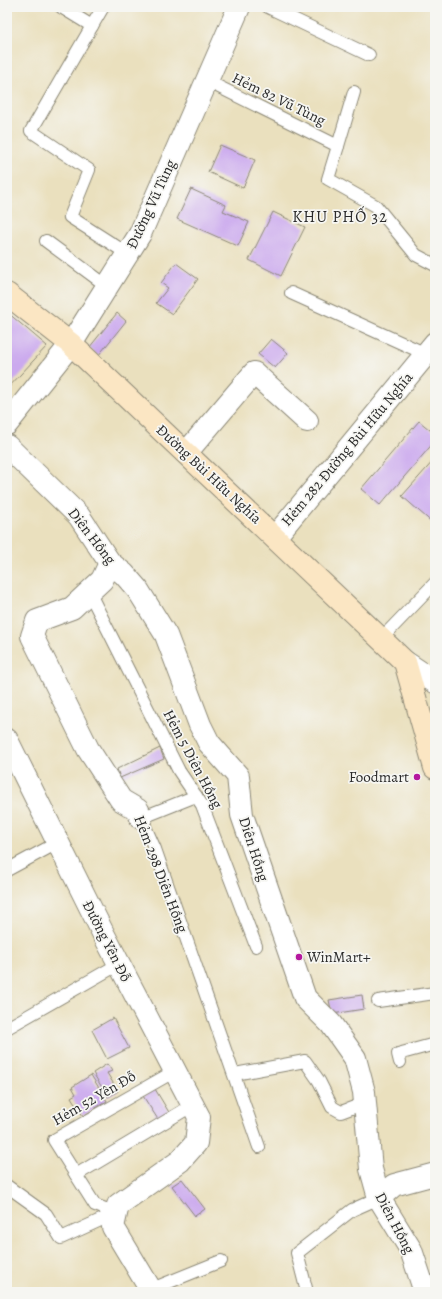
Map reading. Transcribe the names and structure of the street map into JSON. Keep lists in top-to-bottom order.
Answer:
{
  "streets": {
    "street": [
      "Đường Vũ Tùng",
      "Hẻm 282 Đường Bùi Hữu Nghĩa",
      "Đường Bùi Hữu Nghĩa",
      "Diên Hồng",
      "Hẻm 298 Diên Hồng",
      "Đường Yên Đỗ"
    ],
    "lane": ["Hẻm 82 Vũ Tùng", "Hẻm 5 Diên Hồng", "Hẻm 52 Yên Đỗ"]
  },
  "crossings": [
    ["Hẻm 82 Vũ Tùng", "Đường Vũ Tùng"],
    ["Đường Vũ Tùng", "Đường Bùi Hữu Nghĩa"],
    ["Hẻm 282 Đường Bùi Hữu Nghĩa", "Đường Bùi Hữu Nghĩa"],
    ["Diên Hồng", "Hẻm 298 Diên Hồng"],
    ["Hẻm 5 Diên Hồng", "Hẻm 298 Diên Hồng"],
    ["Đường Yên Đỗ", "Hẻm 52 Yên Đỗ"]
  ],
  "districts": ["KHU PHỐ 32"],
  "places": ["Foodmart", "WinMart+"]
}
